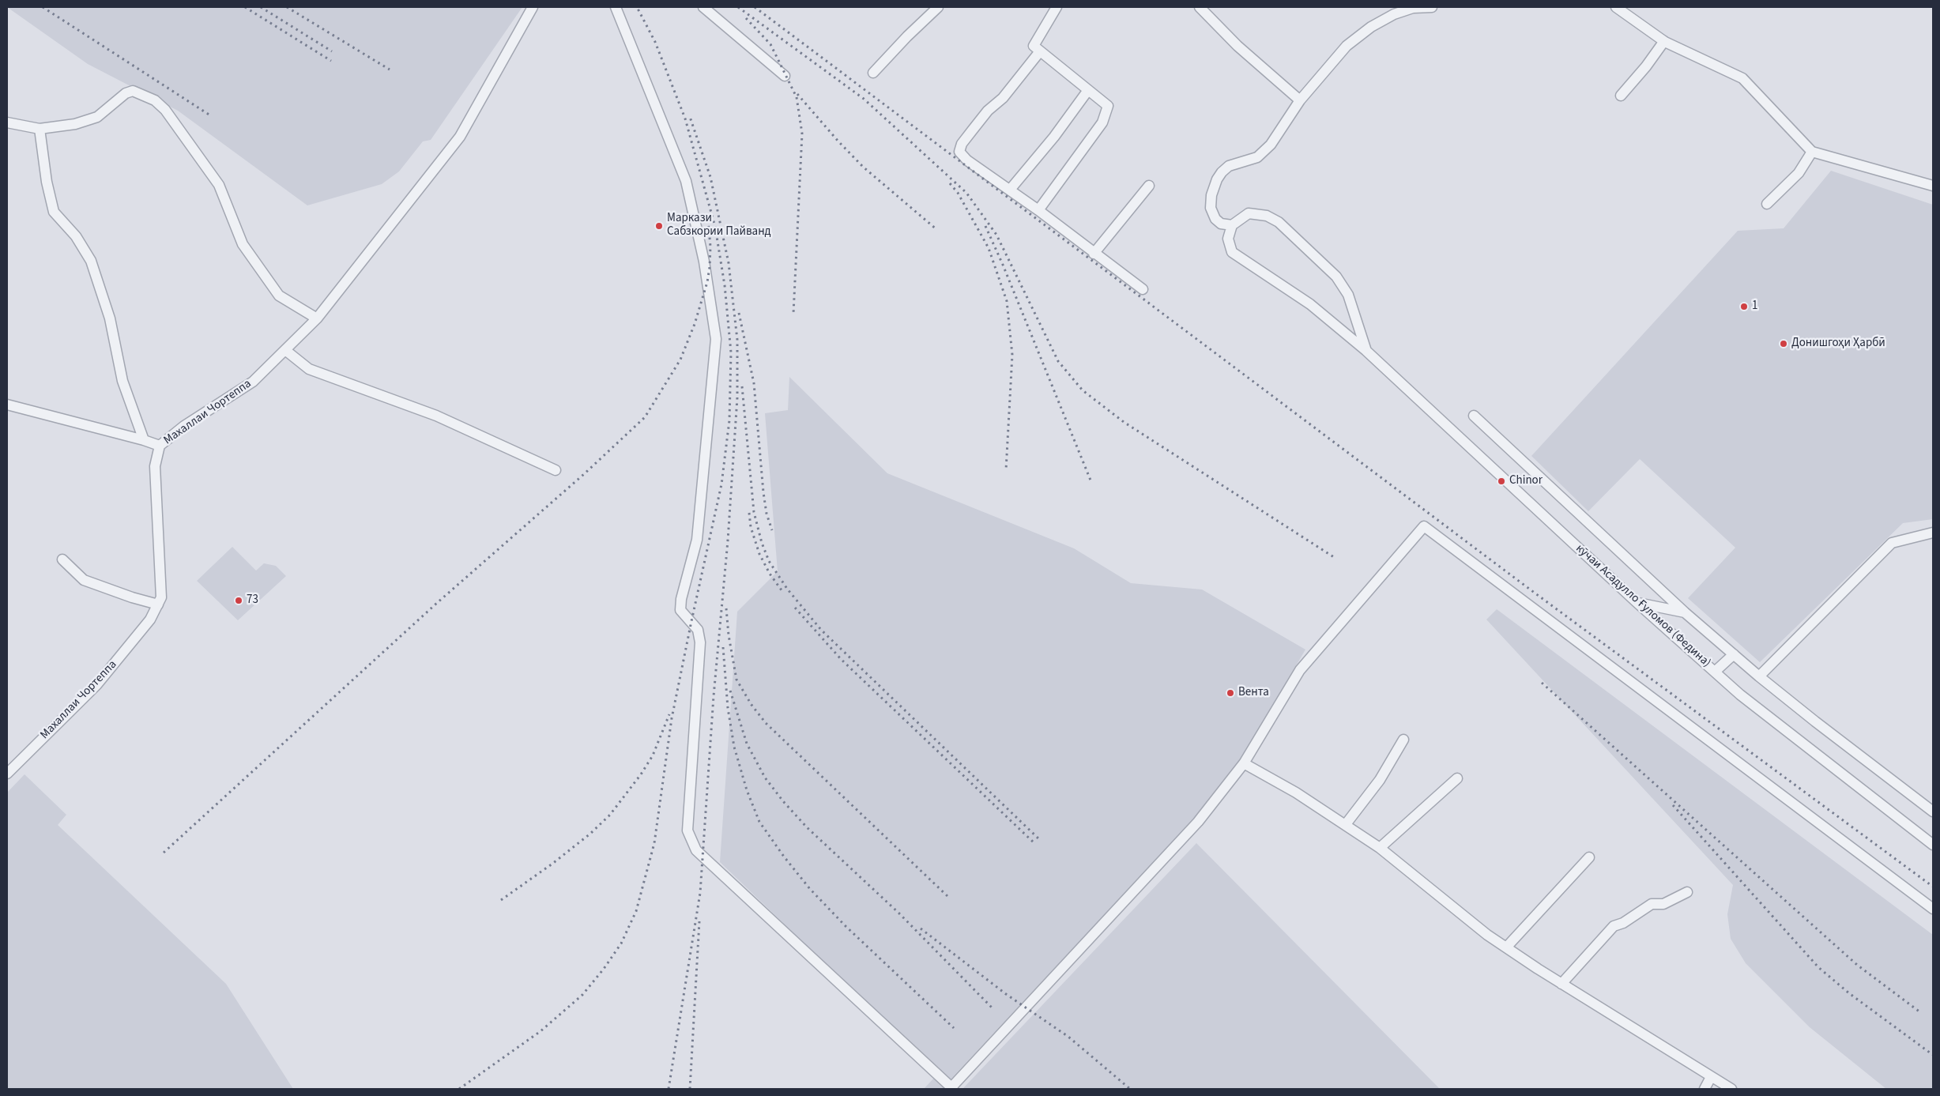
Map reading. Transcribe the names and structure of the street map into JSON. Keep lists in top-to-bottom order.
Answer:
{
  "streets": {
    "street": ["Махаллаи Чортеппа", "кӯчаи Асадулло Ғуломов (Федина)"]
  },
  "places": [
    "Маркази Сабзкории Пайванд",
    "1",
    "Донишгоҳи Ҳарбӣ",
    "Chinor",
    "73",
    "Вента"
  ]
}
